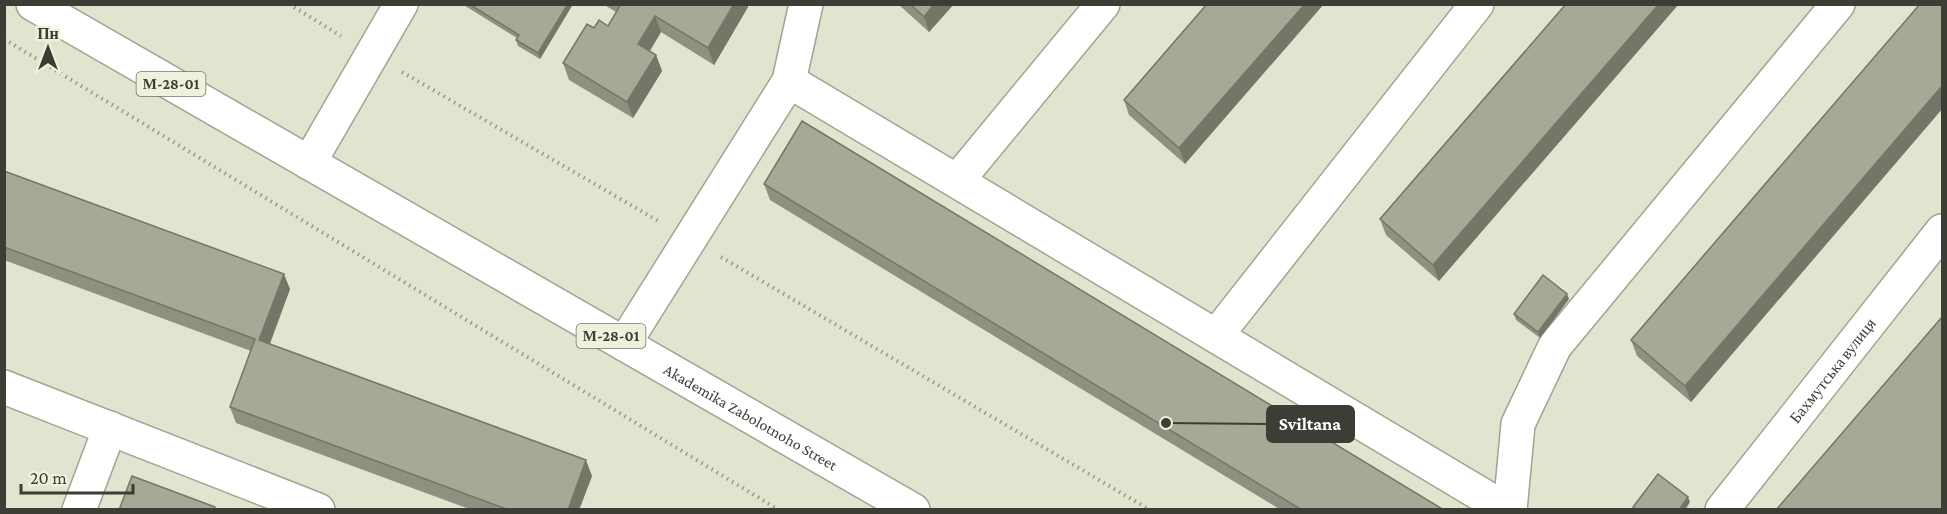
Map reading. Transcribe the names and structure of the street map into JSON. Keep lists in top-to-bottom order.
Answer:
{
  "streets": {
    "main road": ["М-28-01", "Бахмутська вулиця", "Akademika Zabolotnoho Street"]
  },
  "crossings": [
    ["М-28-01", "Akademika Zabolotnoho Street"]
  ],
  "places": ["Sviltana"],
  "scale_bar": "20 m",
  "north": "top"
}
